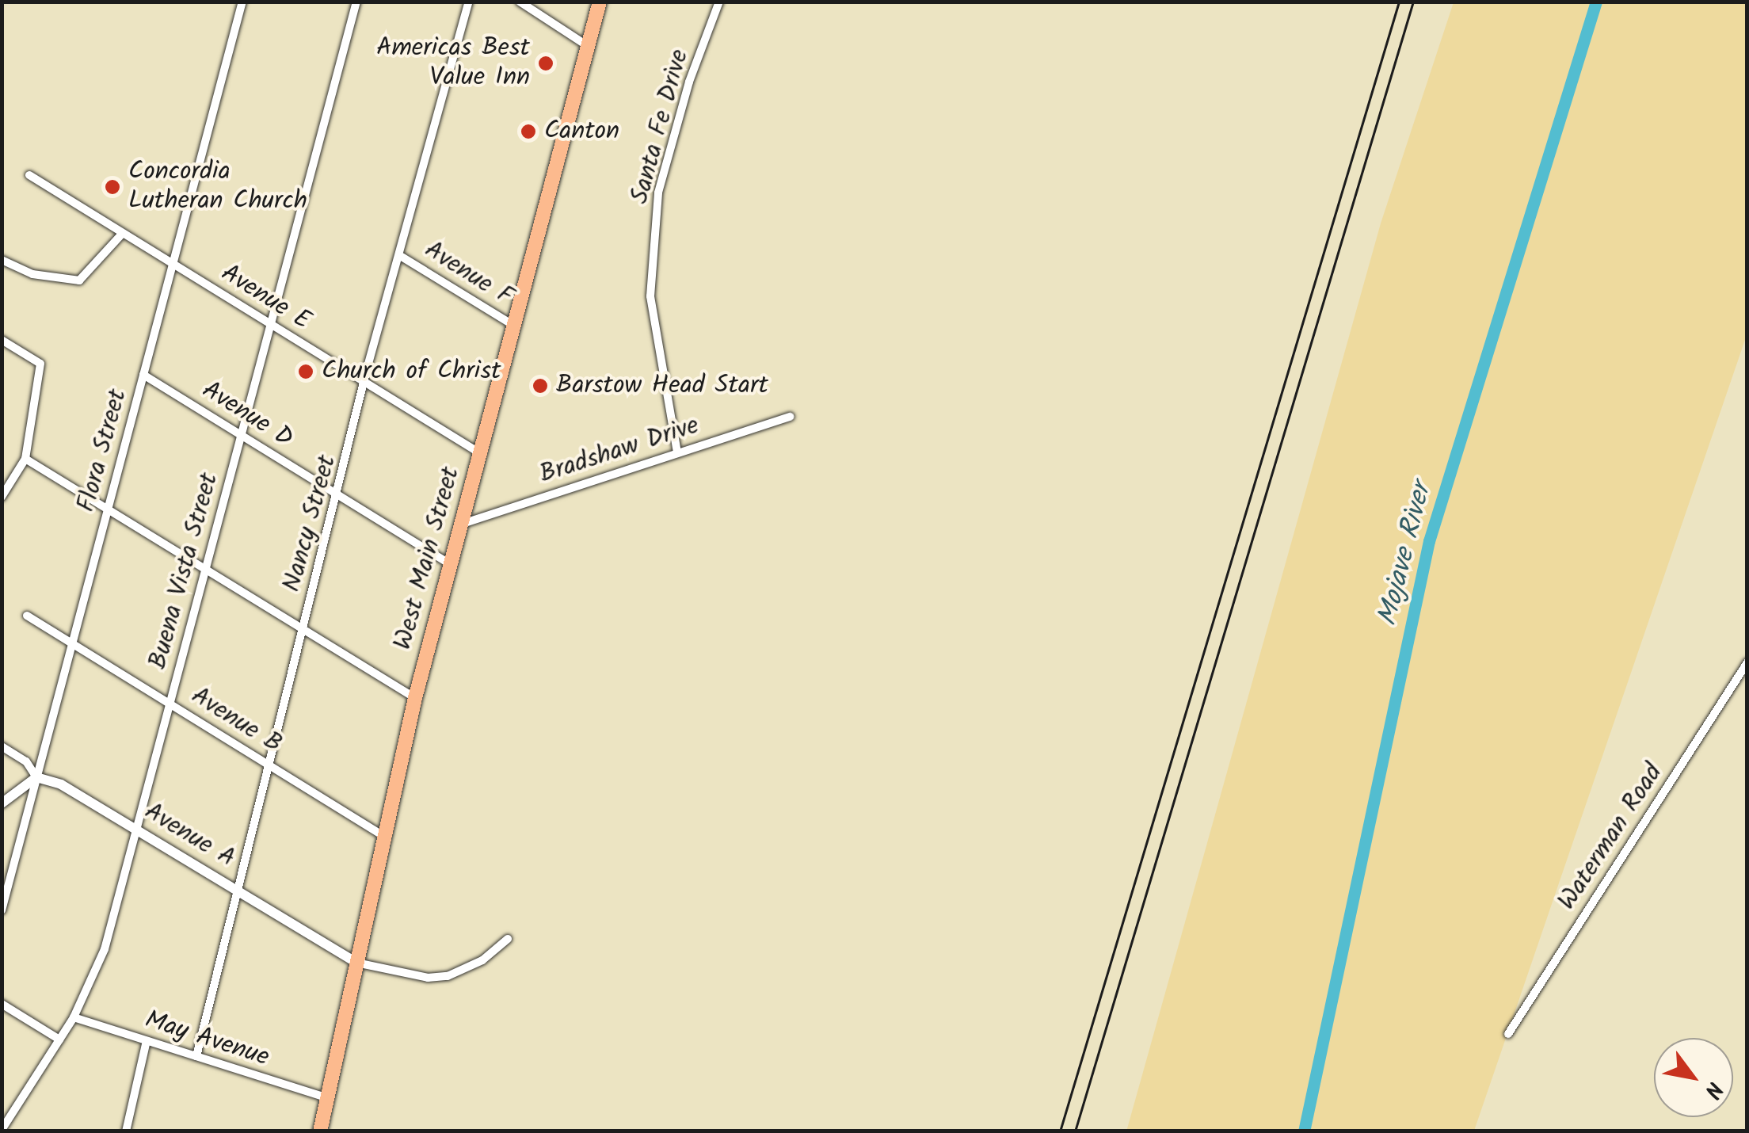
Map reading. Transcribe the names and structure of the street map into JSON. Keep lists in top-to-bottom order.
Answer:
{
  "streets": {
    "main road": ["West Main Street"],
    "street": [
      "Santa Fe Drive",
      "Avenue F",
      "Avenue E",
      "Avenue D",
      "Flora Street",
      "Bradshaw Drive",
      "Nancy Street",
      "Buena Vista Street",
      "Avenue B",
      "Avenue A",
      "Waterman Road",
      "May Avenue"
    ]
  },
  "crossings": [
    ["Santa Fe Drive", "Bradshaw Drive"],
    ["Avenue F", "Nancy Street"],
    ["Avenue F", "West Main Street"],
    ["Avenue E", "Flora Street"],
    ["Avenue E", "Nancy Street"],
    ["Avenue E", "West Main Street"],
    ["Avenue E", "Buena Vista Street"],
    ["Avenue D", "Flora Street"],
    ["Avenue D", "Nancy Street"],
    ["Avenue D", "West Main Street"],
    ["Avenue D", "Buena Vista Street"],
    ["Flora Street", "Avenue B"],
    ["Flora Street", "Avenue A"],
    ["Bradshaw Drive", "West Main Street"],
    ["Nancy Street", "Avenue B"],
    ["Nancy Street", "Avenue A"],
    ["Nancy Street", "May Avenue"],
    ["West Main Street", "Avenue B"],
    ["West Main Street", "Avenue A"],
    ["West Main Street", "May Avenue"],
    ["Buena Vista Street", "Avenue B"],
    ["Buena Vista Street", "Avenue A"],
    ["Buena Vista Street", "May Avenue"]
  ],
  "water": ["Mojave River"],
  "places": [
    "Americas Best Value Inn",
    "Canton",
    "Concordia Lutheran Church",
    "Church of Christ",
    "Barstow Head Start"
  ],
  "north": "bottom right"
}
